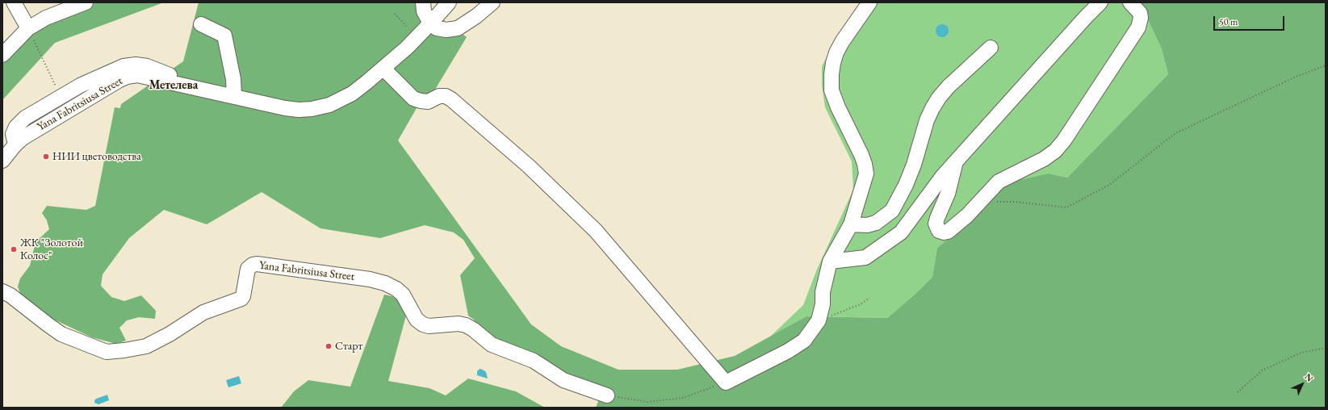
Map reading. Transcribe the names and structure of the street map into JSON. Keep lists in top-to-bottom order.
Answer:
{
  "streets": {
    "street": ["Yana Fabritsiusa Street"]
  },
  "districts": ["Метелева"],
  "places": ["НИИ цветоводства", "ЖК \"Золотой Колос\"", "Старт"],
  "scale_bar": "50 m",
  "north": "top right"
}
